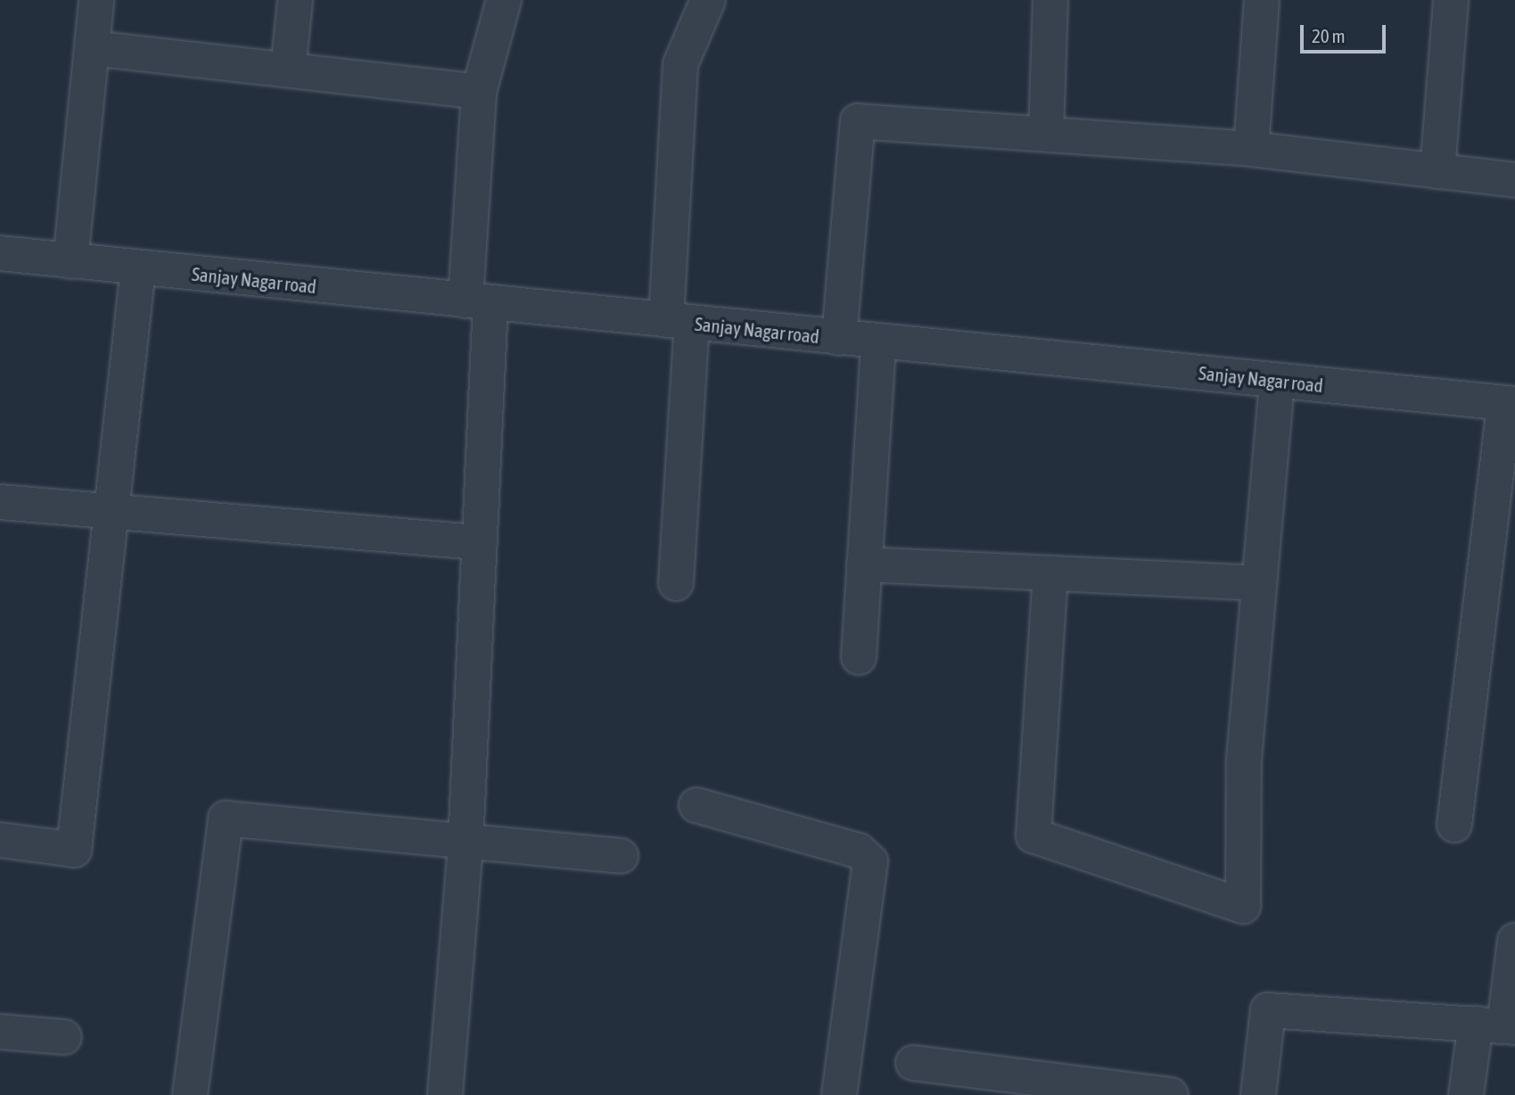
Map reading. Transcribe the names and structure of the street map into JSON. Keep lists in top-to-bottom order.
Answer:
{
  "streets": {
    "street": ["Sanjay Nagar road"]
  },
  "scale_bar": "20 m"
}
